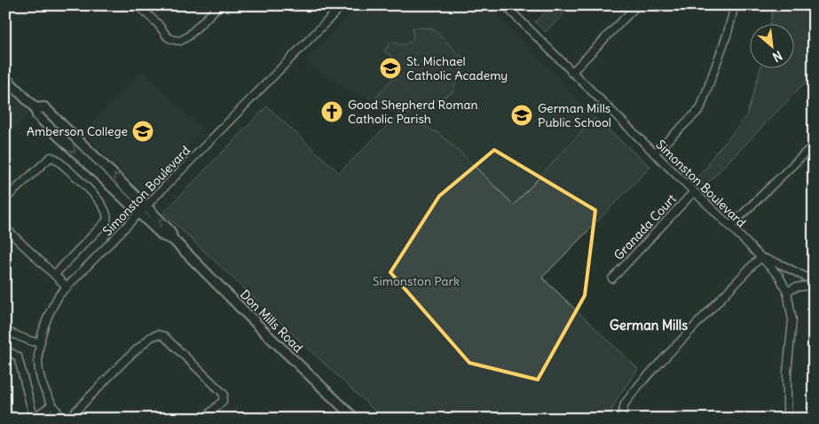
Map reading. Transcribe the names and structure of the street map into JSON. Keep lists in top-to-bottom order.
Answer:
{
  "streets": {
    "main road": ["Don Mills Road"],
    "street": ["Simonston Boulevard", "Granada Court"]
  },
  "crossings": [
    ["Simonston Boulevard", "Granada Court"],
    ["Simonston Boulevard", "Don Mills Road"]
  ],
  "districts": ["German Mills"],
  "parks": ["Simonston Park"],
  "places": {
    "school or university": ["St. Michael Catholic Academy", "German Mills Public School", "Amberson College"],
    "church": ["Good Shepherd Roman Catholic Parish"]
  },
  "north": "bottom right"
}
